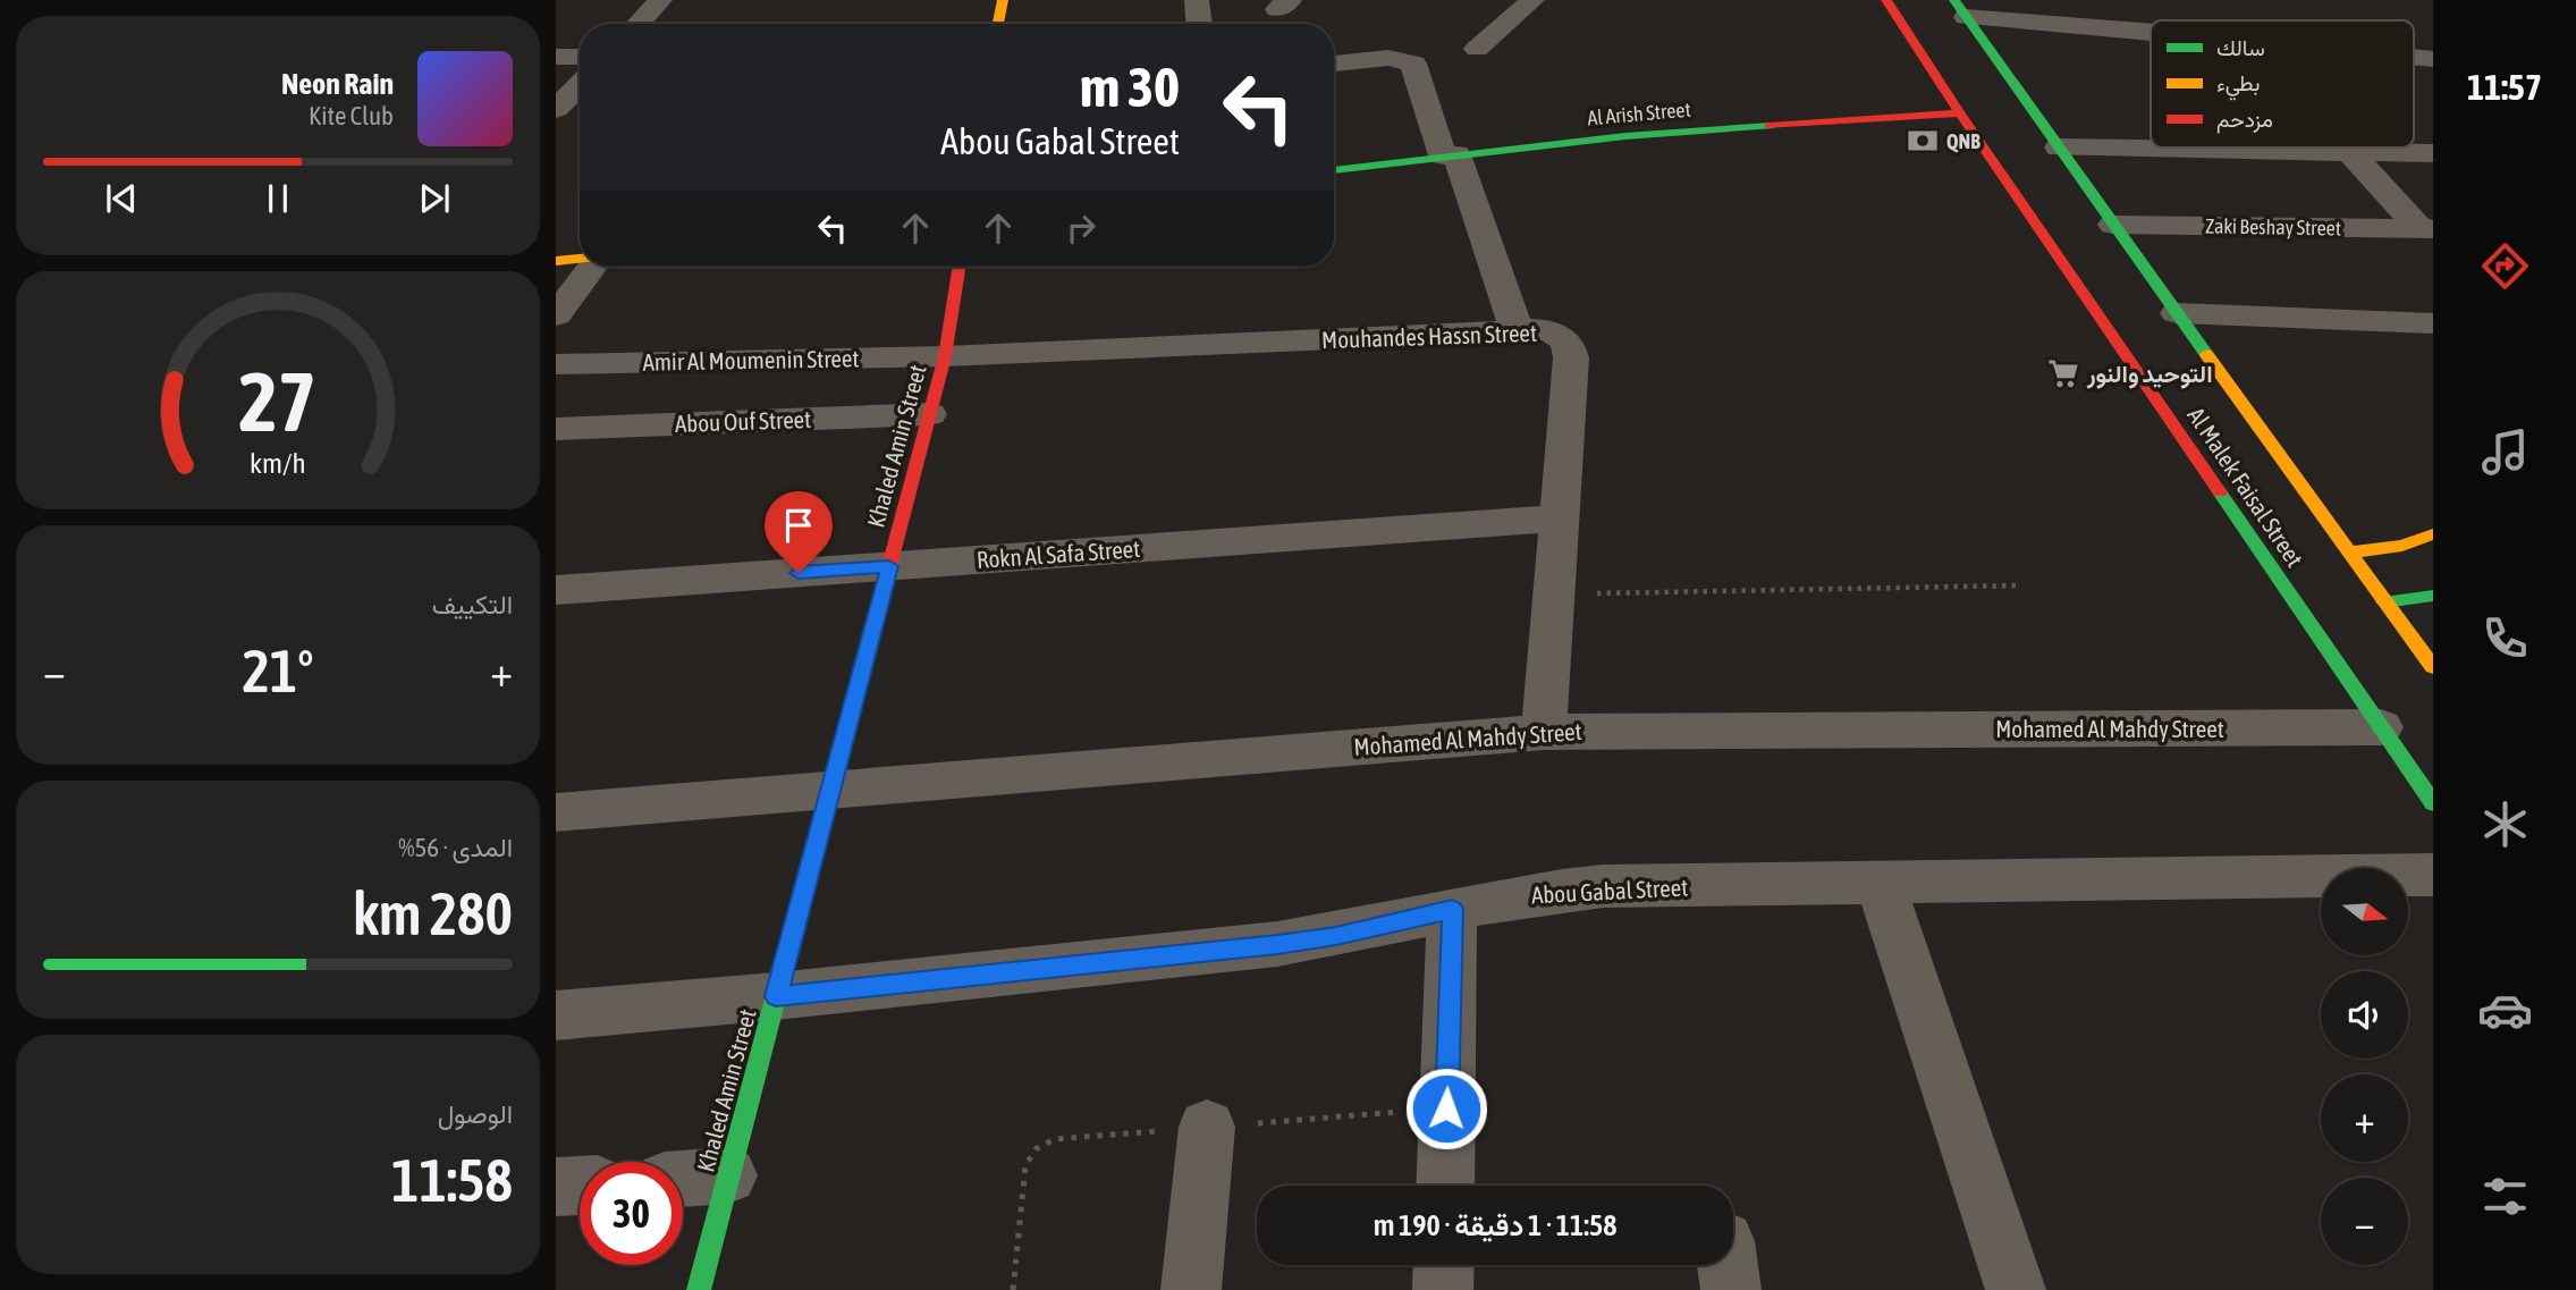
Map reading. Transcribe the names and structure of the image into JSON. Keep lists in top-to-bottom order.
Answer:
{
  "streets": {
    "main road": ["Al Arish Street", "Khaled Amin Street", "Al Malek Faisal Street"],
    "street": [
      "Zaki Beshay Street",
      "Mouhandes Hassn Street",
      "Amir Al Moumenin Street",
      "Abou Ouf Street",
      "Rokn Al Safa Street",
      "Mohamed Al Mahdy Street",
      "Abou Gabal Street"
    ]
  },
  "crossings": [
    ["Al Arish Street", "Al Malek Faisal Street"],
    ["Zaki Beshay Street", "Al Malek Faisal Street"],
    ["Mouhandes Hassn Street", "Amir Al Moumenin Street"],
    ["Mouhandes Hassn Street", "Khaled Amin Street"],
    ["Mouhandes Hassn Street", "Rokn Al Safa Street"],
    ["Mouhandes Hassn Street", "Mohamed Al Mahdy Street"],
    ["Amir Al Moumenin Street", "Khaled Amin Street"],
    ["Abou Ouf Street", "Khaled Amin Street"],
    ["Khaled Amin Street", "Rokn Al Safa Street"],
    ["Khaled Amin Street", "Mohamed Al Mahdy Street"],
    ["Khaled Amin Street", "Abou Gabal Street"],
    ["Al Malek Faisal Street", "Mohamed Al Mahdy Street"]
  ],
  "places": {
    "bank": ["QNB"],
    "supermarket": ["التوحيد والنور"]
  },
  "legend": ["سالك", "بطيء", "مزدحم"],
  "north": "right",
  "page": {
    "tabs": "11:57",
    "turn": ["30 m", "Abou Gabal Street"],
    "song": ["Neon Rain", "Kite Club"],
    "tile": [
      "التكييف",
      ["المدى · 56%", "280 km"],
      ["الوصول", "11:58"]
    ],
    "heat": ["−", "21°", "+"],
    "map_buttons": ["+", "−"],
    "limit": "30",
    "trip": "11:58 · 1 دقيقة · 190 m",
    "gauge": ["27", "km/h"]
  }
}
